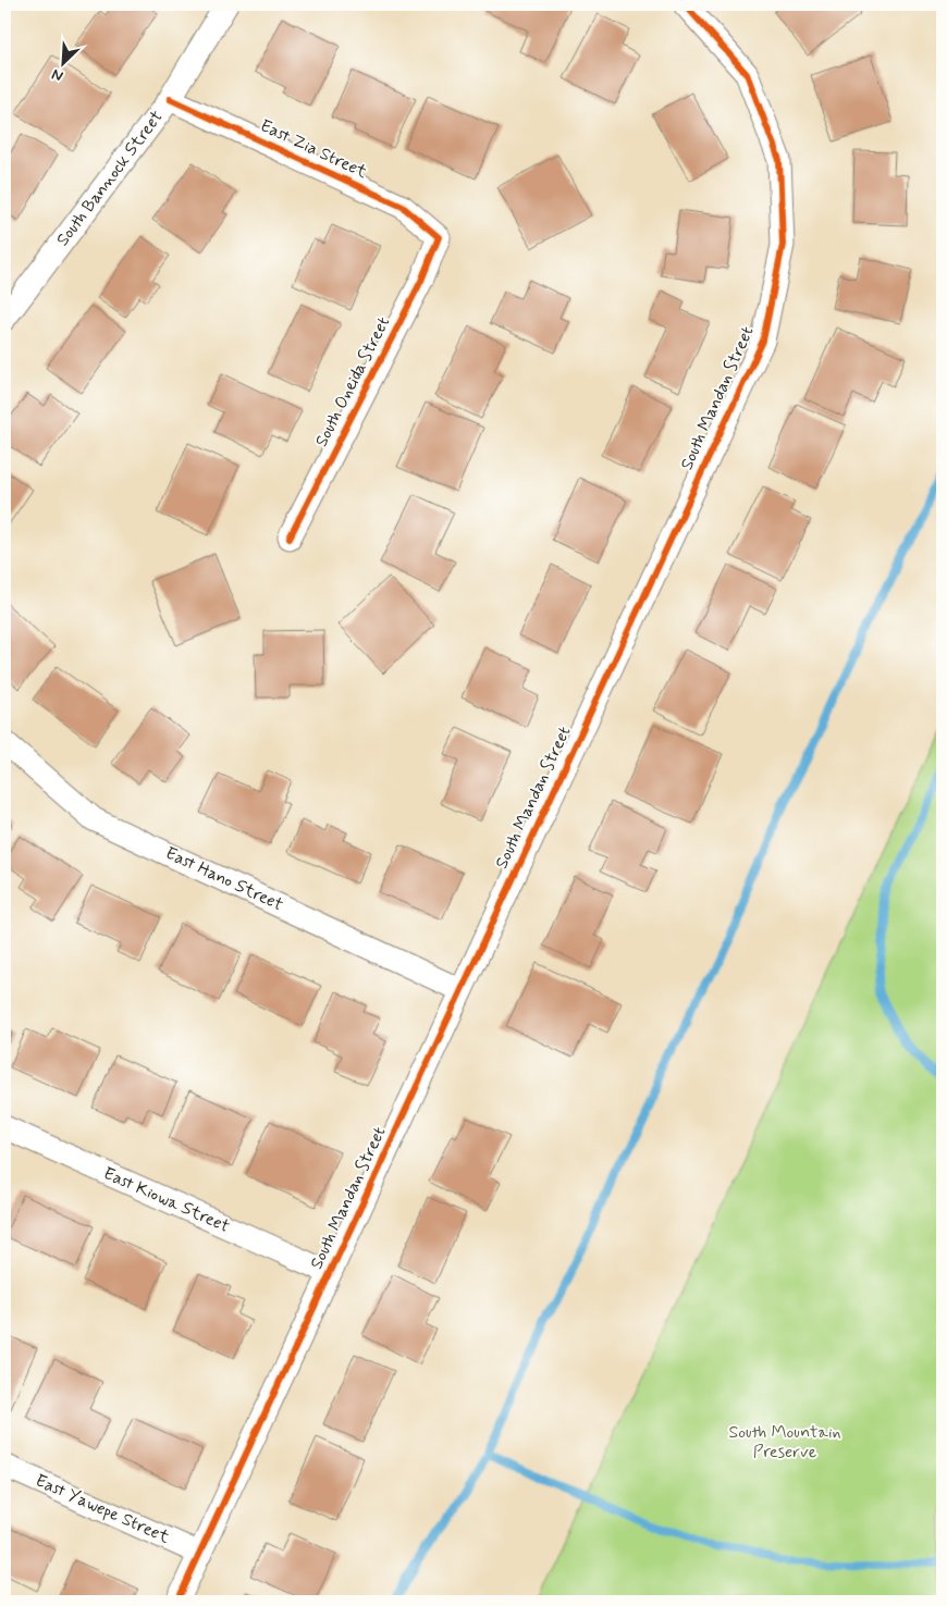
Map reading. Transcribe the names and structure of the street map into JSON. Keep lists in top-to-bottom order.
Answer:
{
  "streets": {
    "street": [
      "East Zia Street",
      "South Bannock Street",
      "South Oneida Street",
      "South Mandan Street",
      "East Hano Street",
      "East Kiowa Street",
      "East Yawepe Street"
    ]
  },
  "crossings": [
    ["East Zia Street", "South Bannock Street"],
    ["East Zia Street", "South Oneida Street"],
    ["South Mandan Street", "East Hano Street"],
    ["South Mandan Street", "East Kiowa Street"],
    ["South Mandan Street", "East Yawepe Street"]
  ],
  "parks": ["South Mountain Preserve"],
  "north": "bottom left"
}
